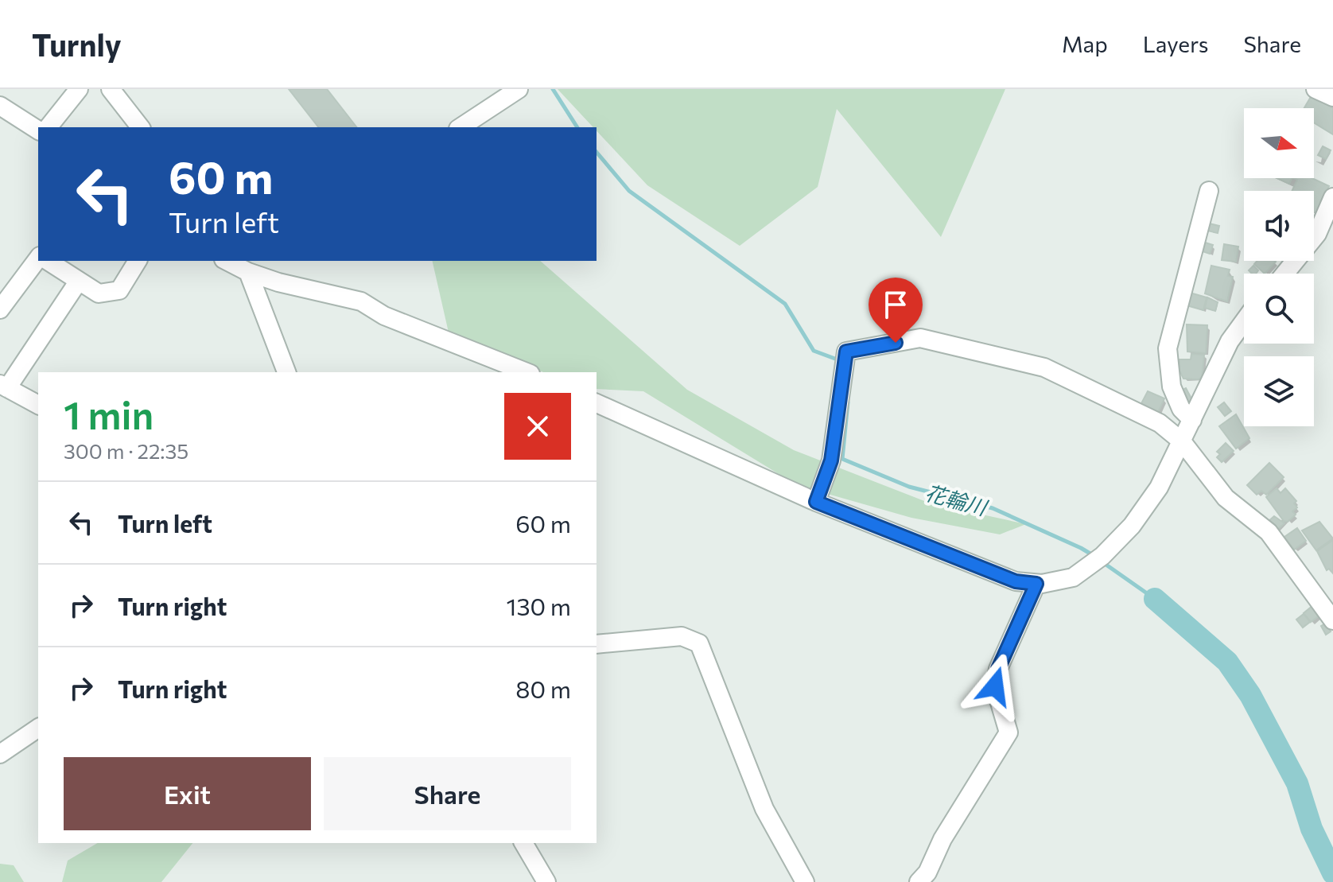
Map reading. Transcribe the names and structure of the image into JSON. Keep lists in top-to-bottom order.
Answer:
{
  "water": ["花輪川"],
  "north": "right",
  "page": {
    "header": "Turnly",
    "nav": ["Map", "Layers", "Share"],
    "turn": ["60 m", "Turn left"],
    "heading": ["1 min", "300 m · 22:35"],
    "list": [
      {
        "name": "Turn left",
        "value": "60 m"
      },
      {
        "name": "Turn right",
        "value": "130 m"
      },
      {
        "name": "Turn right",
        "value": "80 m"
      }
    ],
    "buttons": ["Exit", "Share"]
  }
}
